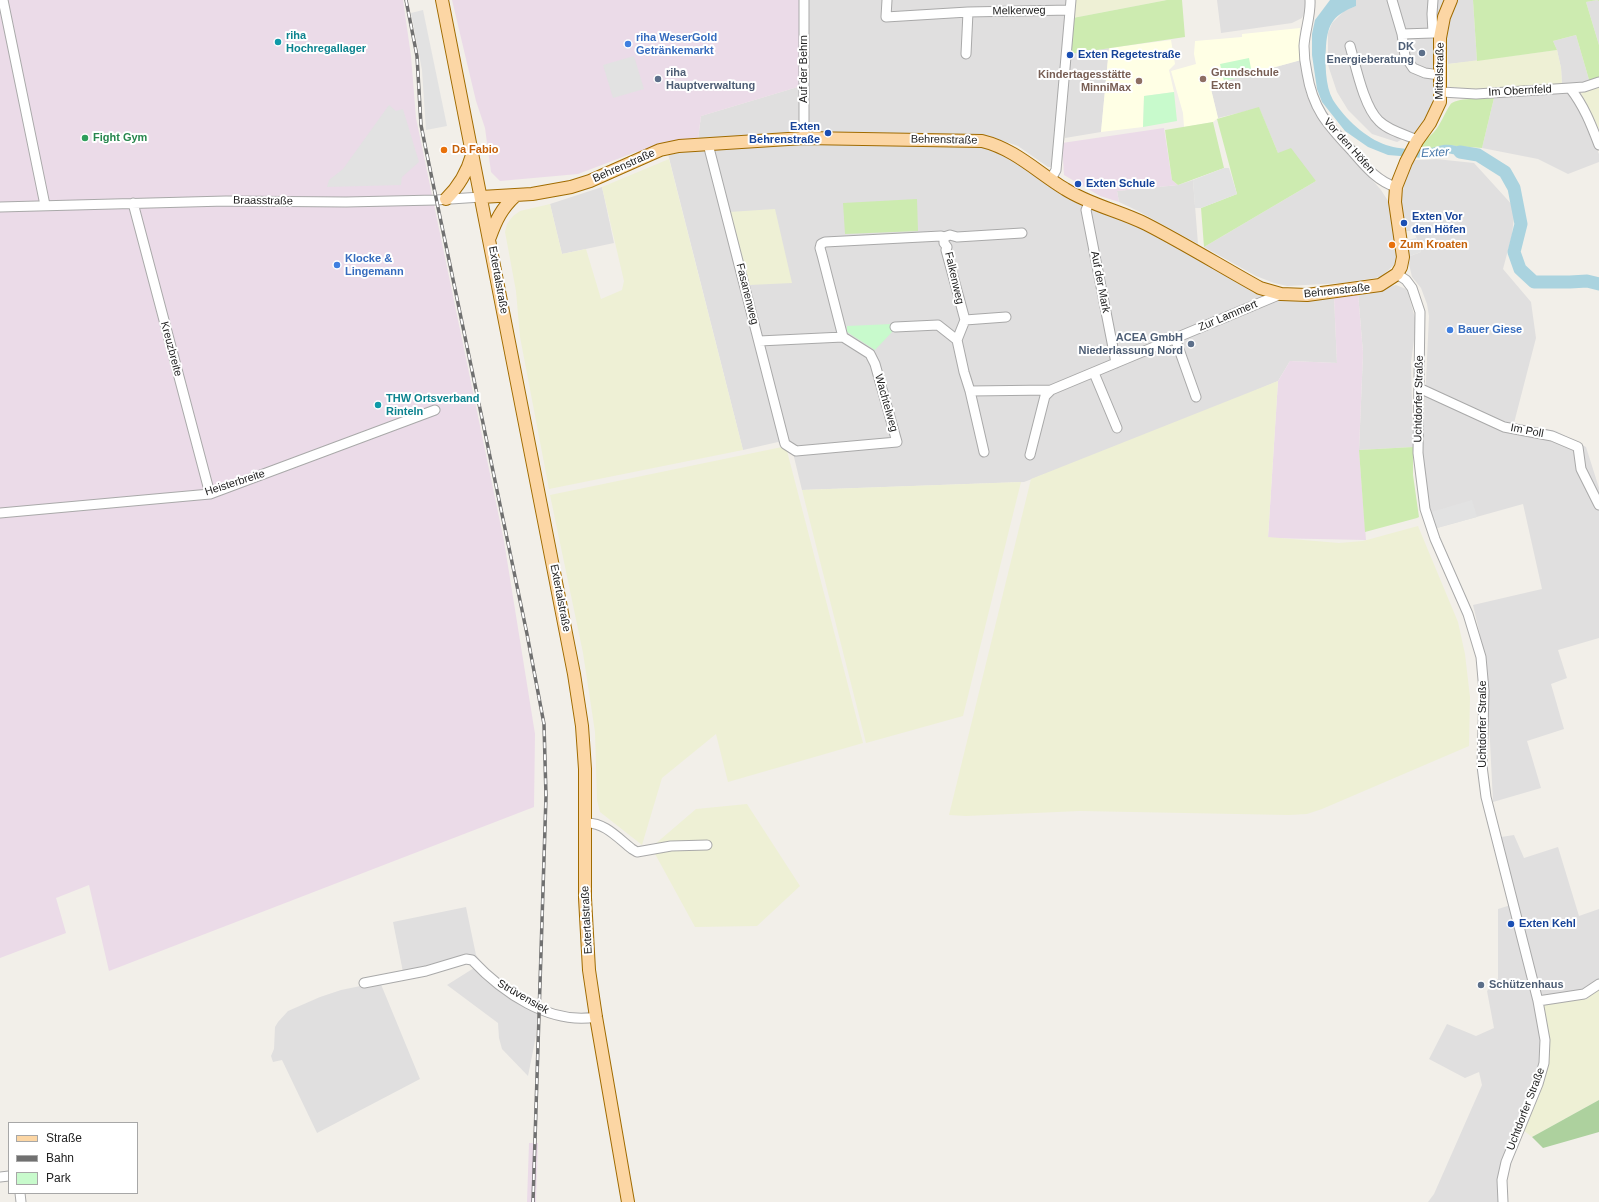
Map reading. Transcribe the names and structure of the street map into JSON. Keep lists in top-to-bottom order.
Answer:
{
  "streets": {
    "main road": ["Mittelstraße", "Behrenstraße", "Extertalstraße"],
    "street": [
      "Melkerweg",
      "Auf der Behrn",
      "Im Obernfeld",
      "Vor den Höfen",
      "Braasstraße",
      "Falkenweg",
      "Auf der Mark",
      "Fasanenweg",
      "Zur Lammert",
      "Kreuzbreite",
      "Uchtdorfer Straße",
      "Wachtelweg",
      "Im Poll",
      "Heisterbreite",
      "Strüvensiek"
    ]
  },
  "crossings": [
    ["Auf der Behrn", "Behrenstraße"],
    ["Mittelstraße", "Im Obernfeld"],
    ["Mittelstraße", "Behrenstraße"],
    ["Mittelstraße", "Vor den Höfen"],
    ["Mittelstraße", "Uchtdorfer Straße"],
    ["Behrenstraße", "Braasstraße"],
    ["Behrenstraße", "Extertalstraße"],
    ["Behrenstraße", "Auf der Mark"],
    ["Behrenstraße", "Fasanenweg"],
    ["Behrenstraße", "Zur Lammert"],
    ["Behrenstraße", "Uchtdorfer Straße"],
    ["Braasstraße", "Extertalstraße"],
    ["Braasstraße", "Kreuzbreite"],
    ["Falkenweg", "Wachtelweg"],
    ["Extertalstraße", "Strüvensiek"],
    ["Auf der Mark", "Zur Lammert"],
    ["Fasanenweg", "Wachtelweg"],
    ["Kreuzbreite", "Heisterbreite"],
    ["Uchtdorfer Straße", "Im Poll"]
  ],
  "water": ["Exter"],
  "places": [
    "riha Hochregallager",
    "riha WeserGold Getränkemarkt",
    "DK Energieberatung",
    "Exten Regetestraße",
    "riha Hauptverwaltung",
    "Grundschule Exten",
    "Kindertagesstätte MinniMax",
    "Exten Behrenstraße",
    "Fight Gym",
    "Da Fabio",
    "Exten Schule",
    "Exten Vor den Höfen",
    "Zum Kroaten",
    "Klocke & Lingemann",
    "Bauer Giese",
    "ACEA GmbH Niederlassung Nord",
    "THW Ortsverband Rinteln",
    "Exten Kehl",
    "Schützenhaus"
  ],
  "legend": ["Straße", "Bahn", "Park"]
}
